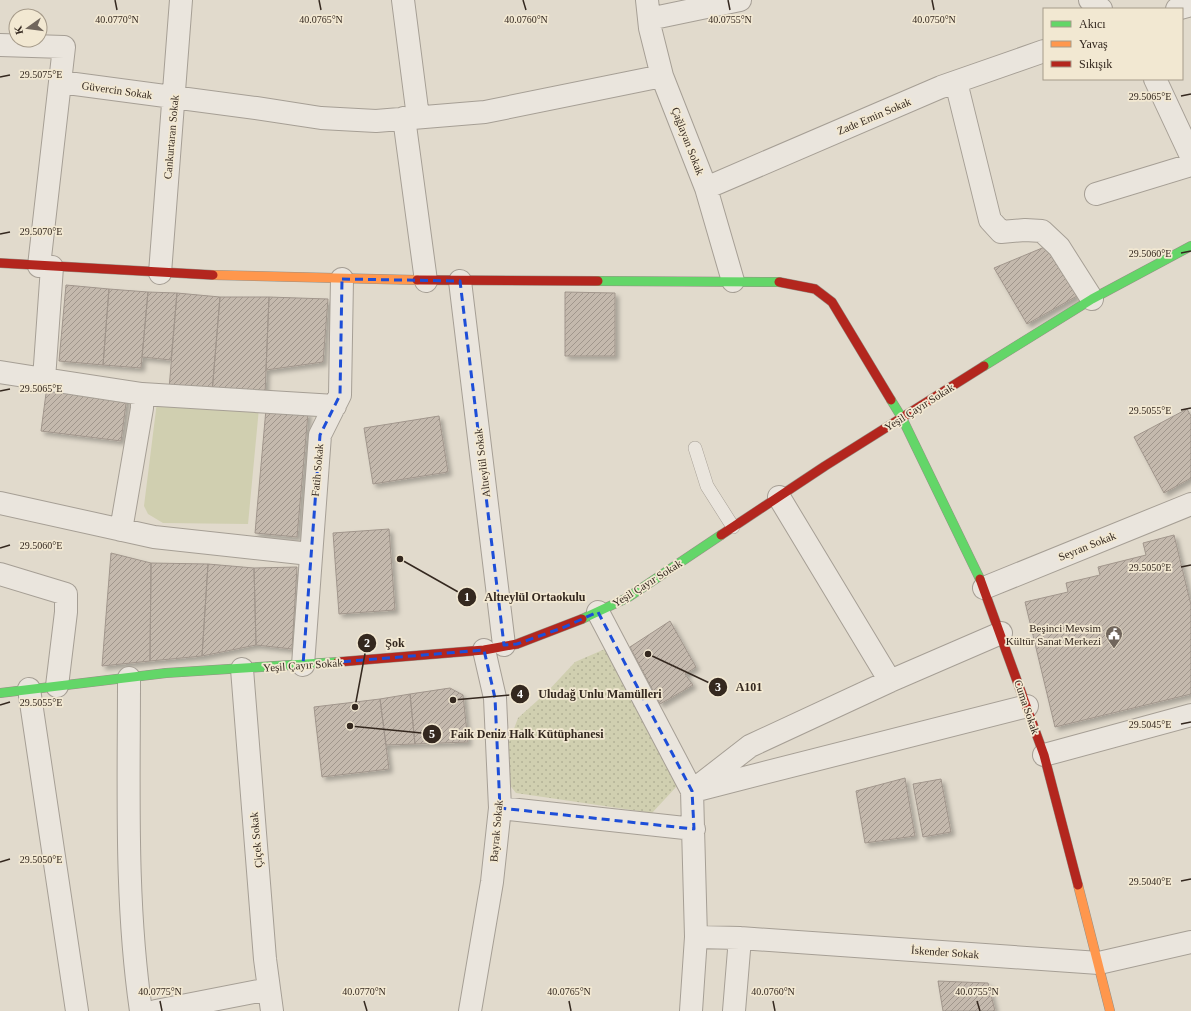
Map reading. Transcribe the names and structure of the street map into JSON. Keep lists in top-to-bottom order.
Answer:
{
  "streets": {
    "street": [
      "Güvercin Sokak",
      "Zade Emin Sokak",
      "Cankurtaran Sokak",
      "Çağlayan Sokak",
      "Yeşil Çayır Sokak",
      "Altıeylül Sokak",
      "Fatih Sokak",
      "Seyran Sokak",
      "Cuma Sokak",
      "Bayrak Sokak",
      "Çiçek Sokak",
      "İskender Sokak"
    ]
  },
  "crossings": [
    ["Güvercin Sokak", "Cankurtaran Sokak"],
    ["Güvercin Sokak", "Çağlayan Sokak"],
    ["Zade Emin Sokak", "Çağlayan Sokak"],
    ["Cankurtaran Sokak", "Cuma Sokak"],
    ["Çağlayan Sokak", "Cuma Sokak"],
    ["Yeşil Çayır Sokak", "Altıeylül Sokak"],
    ["Yeşil Çayır Sokak", "Fatih Sokak"],
    ["Yeşil Çayır Sokak", "Cuma Sokak"],
    ["Yeşil Çayır Sokak", "Bayrak Sokak"],
    ["Yeşil Çayır Sokak", "Çiçek Sokak"],
    ["Altıeylül Sokak", "Cuma Sokak"],
    ["Altıeylül Sokak", "Bayrak Sokak"],
    ["Fatih Sokak", "Cuma Sokak"],
    ["Seyran Sokak", "Cuma Sokak"],
    ["Cuma Sokak", "İskender Sokak"]
  ],
  "places": {
    "other": [
      "Altıeylül Ortaokulu",
      "A101",
      "Uludağ Unlu Mamülleri",
      "Şok",
      "Faik Deniz Halk Kütüphanesi"
    ],
    "public building": ["Beşinci Mevsim Kültür Sanat Merkezi"]
  },
  "legend": ["Akıcı", "Yavaş", "Sıkışık"],
  "north": "left",
  "coordinates": [
    "40.0750°N",
    "40.0770°N",
    "40.0765°N",
    "40.0760°N",
    "40.0755°N",
    "29.5075°E",
    "29.5065°E",
    "29.5070°E",
    "29.5060°E",
    "29.5055°E",
    "29.5050°E",
    "29.5045°E",
    "29.5040°E",
    "40.0775°N"
  ]
}
